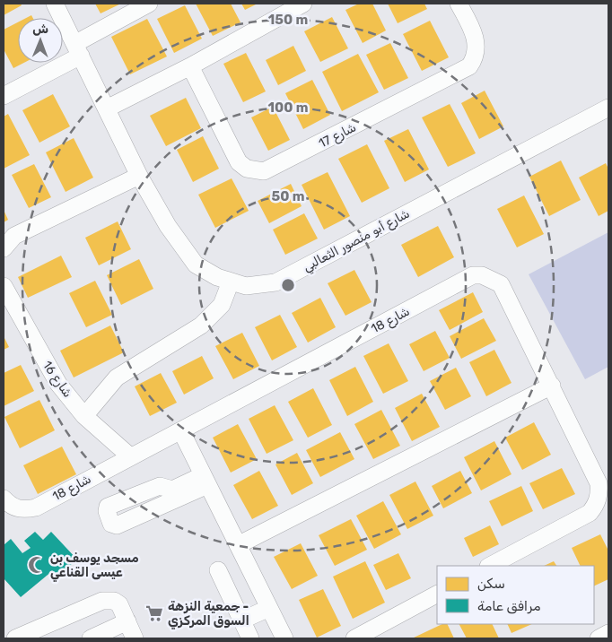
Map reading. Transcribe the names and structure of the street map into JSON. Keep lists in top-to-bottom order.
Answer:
{
  "streets": {
    "street": [
      "شارع 17",
      "شارع أبو منصور الثعالبي",
      "شارع 18",
      "شارع 16"
    ]
  },
  "crossings": [
    ["شارع 18", "شارع 16"]
  ],
  "places": {
    "mosque": ["مسجد يوسف بن عيسى القناعي"],
    "supermarket": ["جمعية النزهة - السوق المركزي"]
  },
  "legend": ["سكن", "مرافق عامة"],
  "north": "top",
  "rings": ["150 m", "100 m", "50 m"]
}
